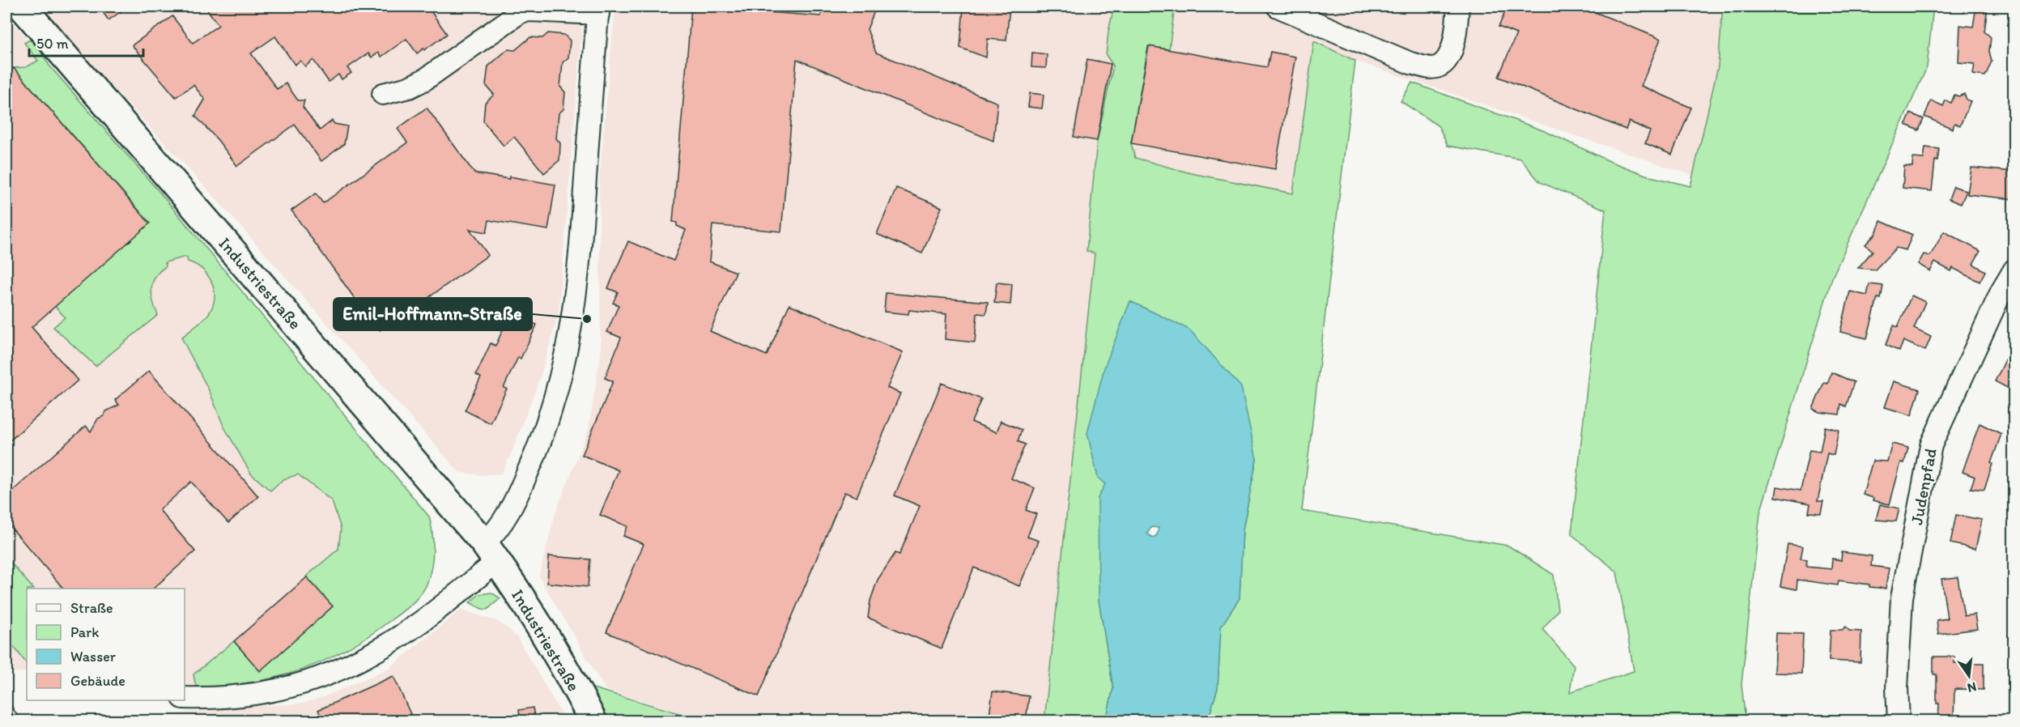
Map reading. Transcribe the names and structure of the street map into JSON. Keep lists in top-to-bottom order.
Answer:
{
  "streets": {
    "main road": ["Industriestraße"],
    "street": ["Judenpfad"]
  },
  "places": ["Emil-Hoffmann-Straße"],
  "legend": [
    "Straße",
    "Park",
    "Wasser",
    "Gebäude"
  ],
  "scale_bar": "50 m",
  "north": "bottom"
}
